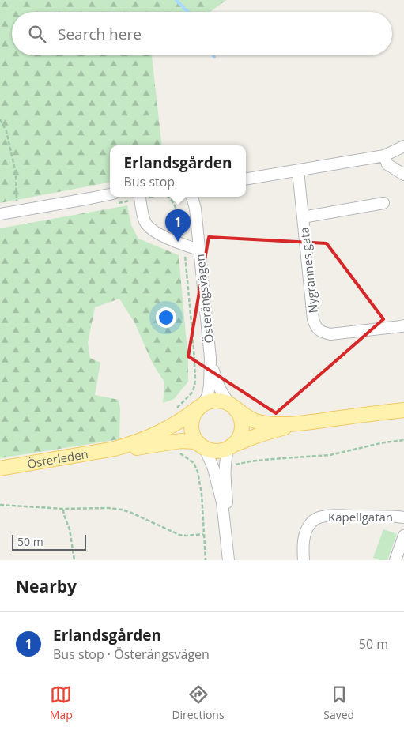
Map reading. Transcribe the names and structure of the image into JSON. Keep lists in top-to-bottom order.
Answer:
{
  "streets": {
    "main road": ["Österleden"],
    "street": ["Nygrannes gata", "Österängsvägen", "Kapellgatan"]
  },
  "crossings": [
    ["Österängsvägen", "Österleden"]
  ],
  "scale_bar": "50 m",
  "page": {
    "search": "Search here",
    "popup": ["Erlandsgården", "Bus stop"],
    "pins": "1",
    "scale": "50 m",
    "heading": "Nearby",
    "list": [
      {
        "mark": "1",
        "name": "Erlandsgården",
        "note": "Bus stop · Österängsvägen",
        "value": "50 m"
      }
    ],
    "nav": ["Map", "Directions", "Saved"]
  }
}
